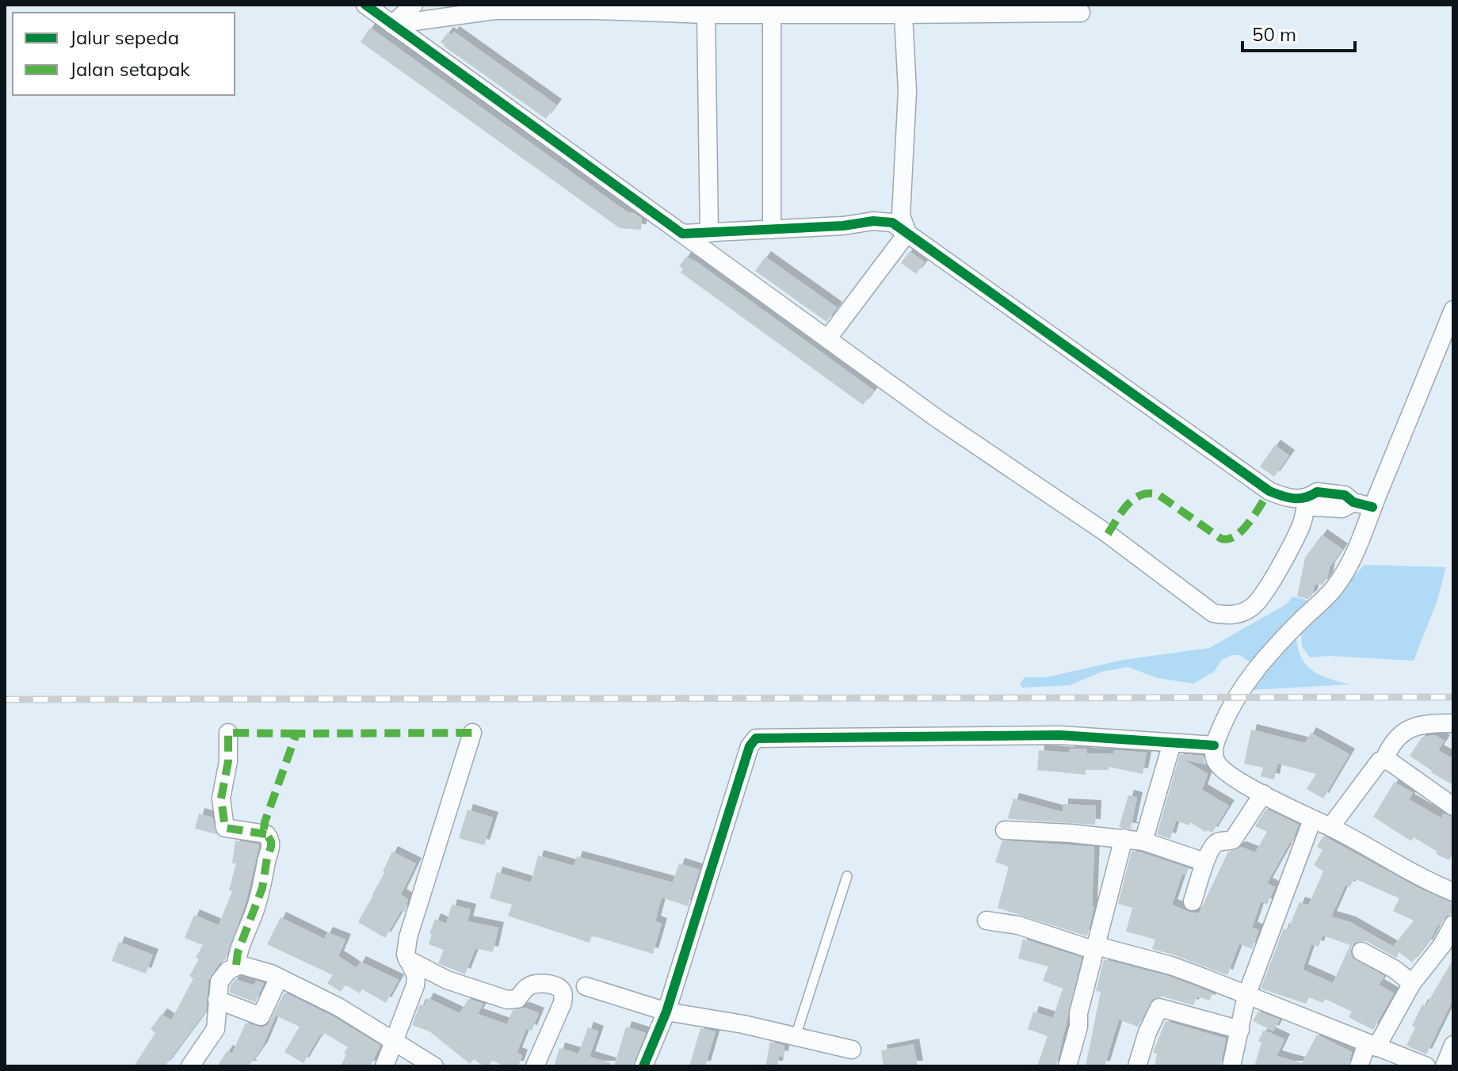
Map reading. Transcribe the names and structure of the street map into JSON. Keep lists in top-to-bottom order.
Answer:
{
  "legend": ["Jalur sepeda", "Jalan setapak"],
  "scale_bar": "50 m"
}
